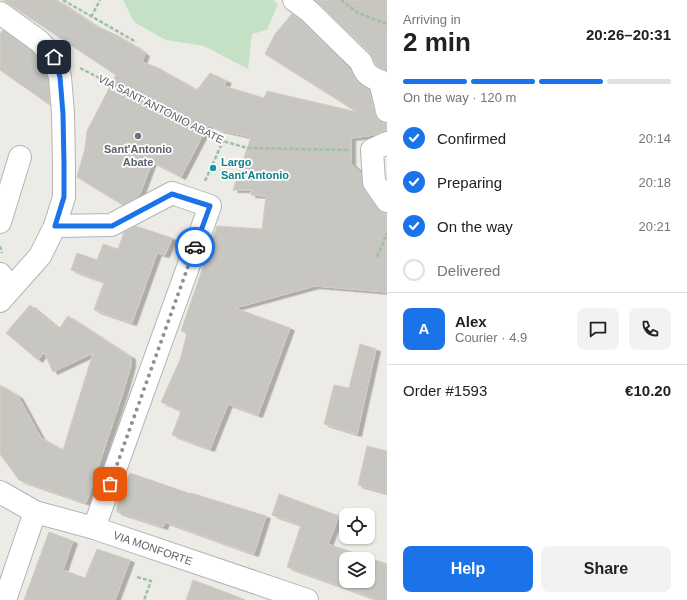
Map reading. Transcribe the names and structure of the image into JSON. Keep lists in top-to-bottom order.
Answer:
{
  "streets": {
    "street": ["VIA MONFORTE"],
    "path": ["VIA SANT'ANTONIO ABATE"]
  },
  "places": ["Sant'Antonio Abate", "Largo Sant'Antonio"],
  "page": {
    "heading": ["2 min", "Arriving in", "20:26–20:31"],
    "panel": [
      "Alex",
      "Courier · 4.9",
      "Order #1593",
      "€10.20"
    ],
    "bar": "On the way · 120 m",
    "list": [
      ["Confirmed", "20:14"],
      ["Preparing", "20:18"],
      ["On the way", "20:21"],
      "Delivered"
    ],
    "round": "A",
    "buttons": ["Help", "Share"]
  }
}
